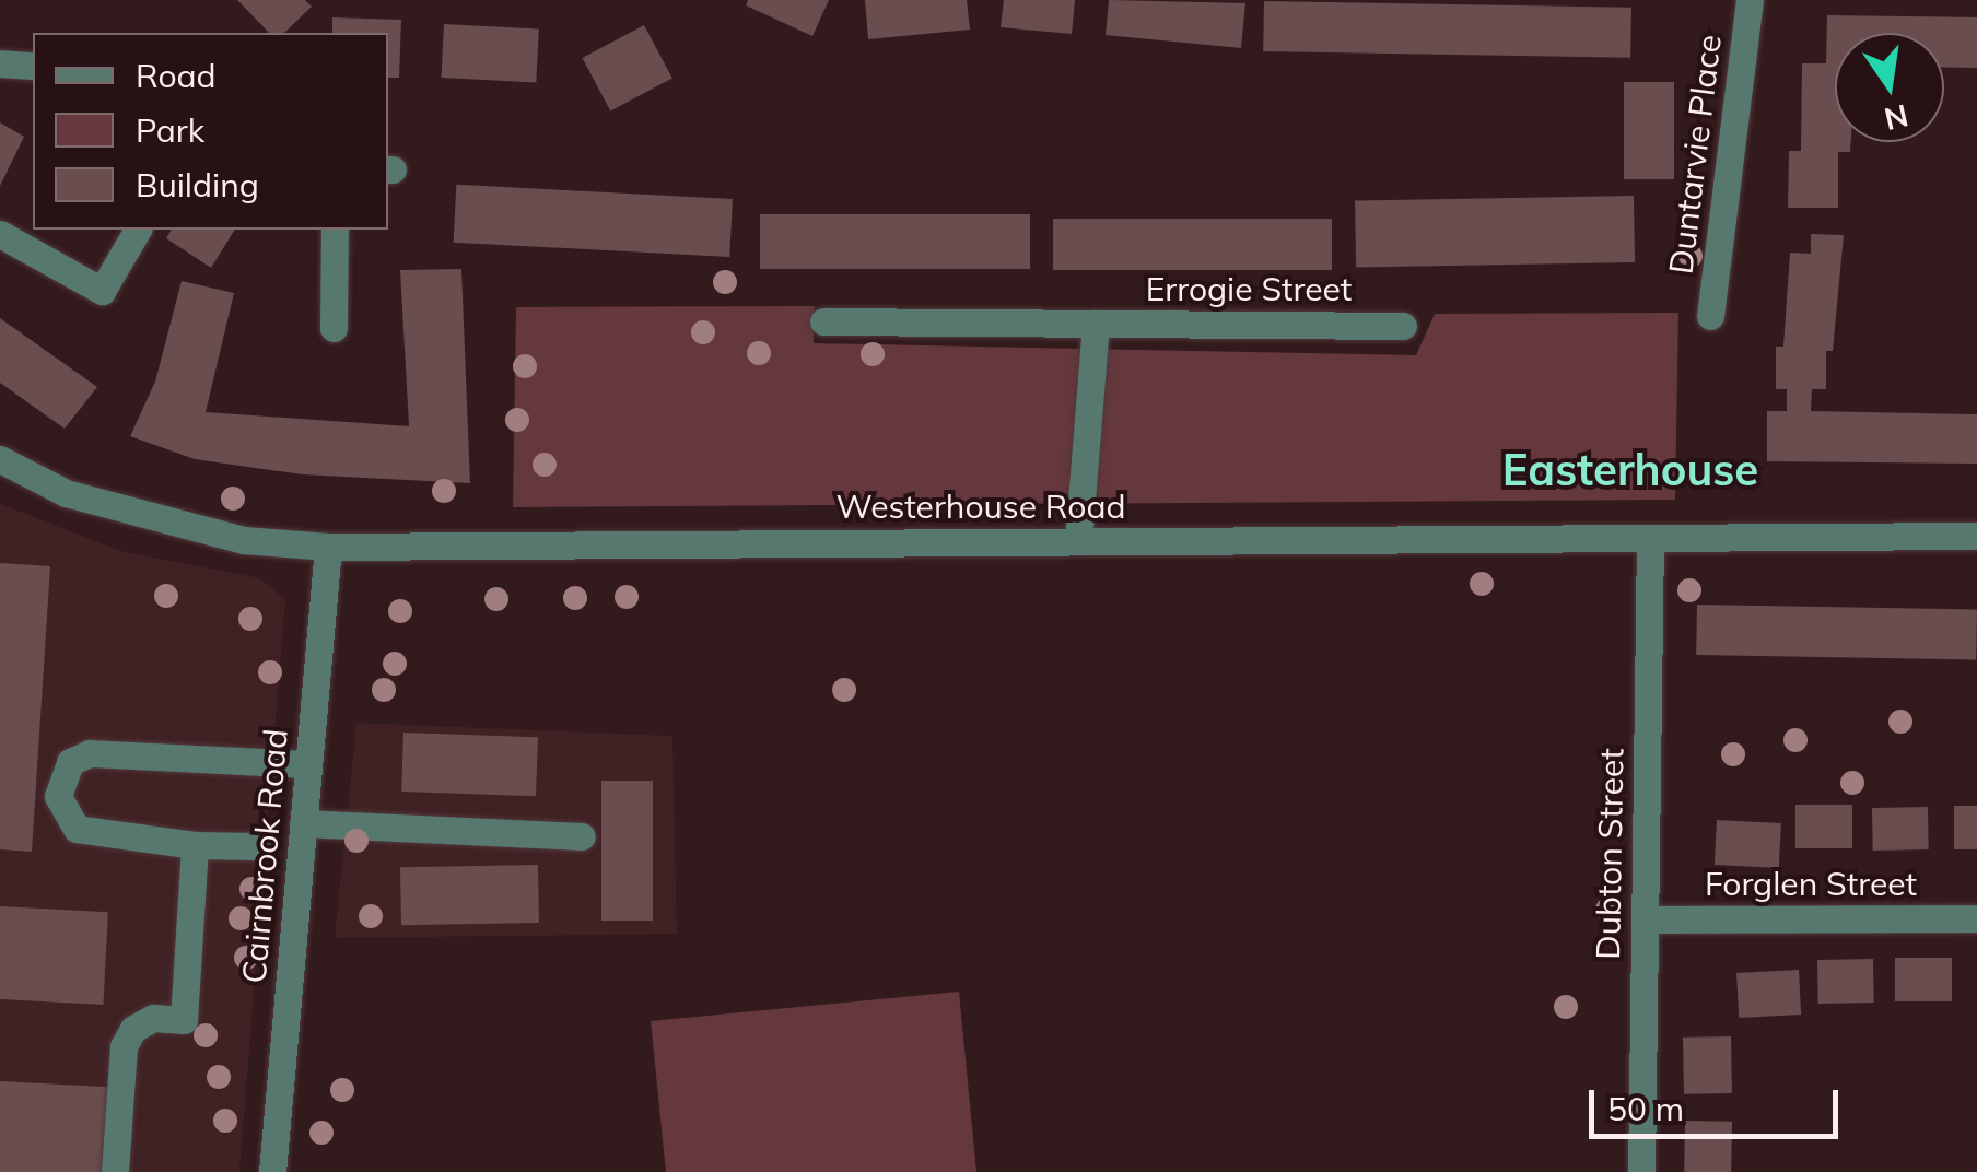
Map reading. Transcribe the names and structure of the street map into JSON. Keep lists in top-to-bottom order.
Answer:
{
  "streets": {
    "street": [
      "Duntarvie Place",
      "Errogie Street",
      "Westerhouse Road",
      "Dubton Street",
      "Cairnbrook Road",
      "Forglen Street"
    ]
  },
  "crossings": [
    ["Westerhouse Road", "Dubton Street"],
    ["Westerhouse Road", "Cairnbrook Road"],
    ["Dubton Street", "Forglen Street"]
  ],
  "districts": ["Easterhouse"],
  "legend": ["Road", "Park", "Building"],
  "scale_bar": "50 m",
  "north": "bottom"
}
